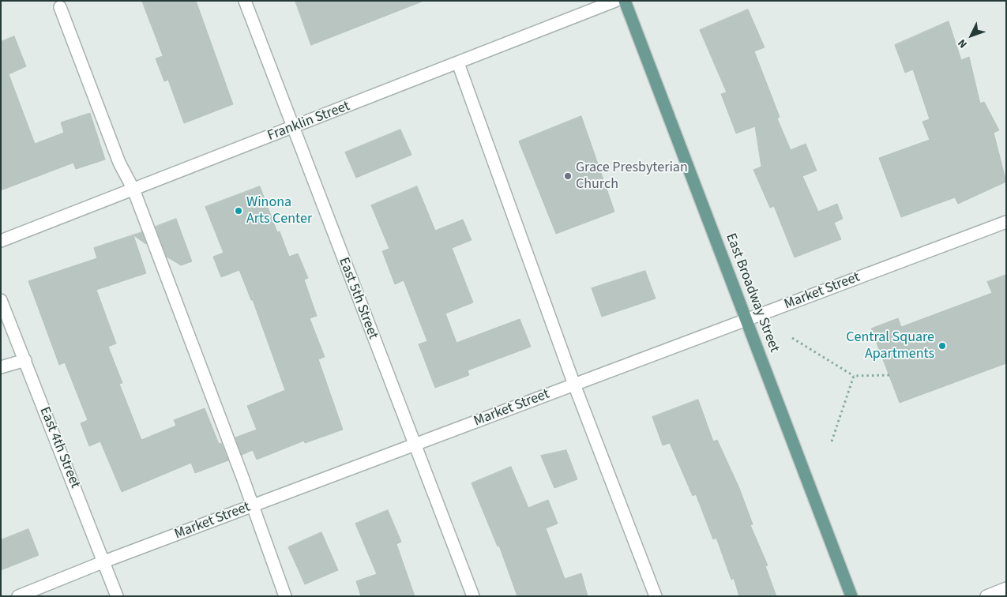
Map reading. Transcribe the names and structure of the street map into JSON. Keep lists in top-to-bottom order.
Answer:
{
  "streets": {
    "main road": ["East Broadway Street"],
    "street": [
      "Franklin Street",
      "Market Street",
      "East 5th Street",
      "East 4th Street"
    ]
  },
  "crossings": [
    ["Franklin Street", "East 5th Street"],
    ["Market Street", "East Broadway Street"],
    ["Market Street", "East 5th Street"],
    ["Market Street", "East 4th Street"]
  ],
  "places": ["Grace Presbyterian Church", "Winona Arts Center", "Central Square Apartments"],
  "north": "bottom left"
}
